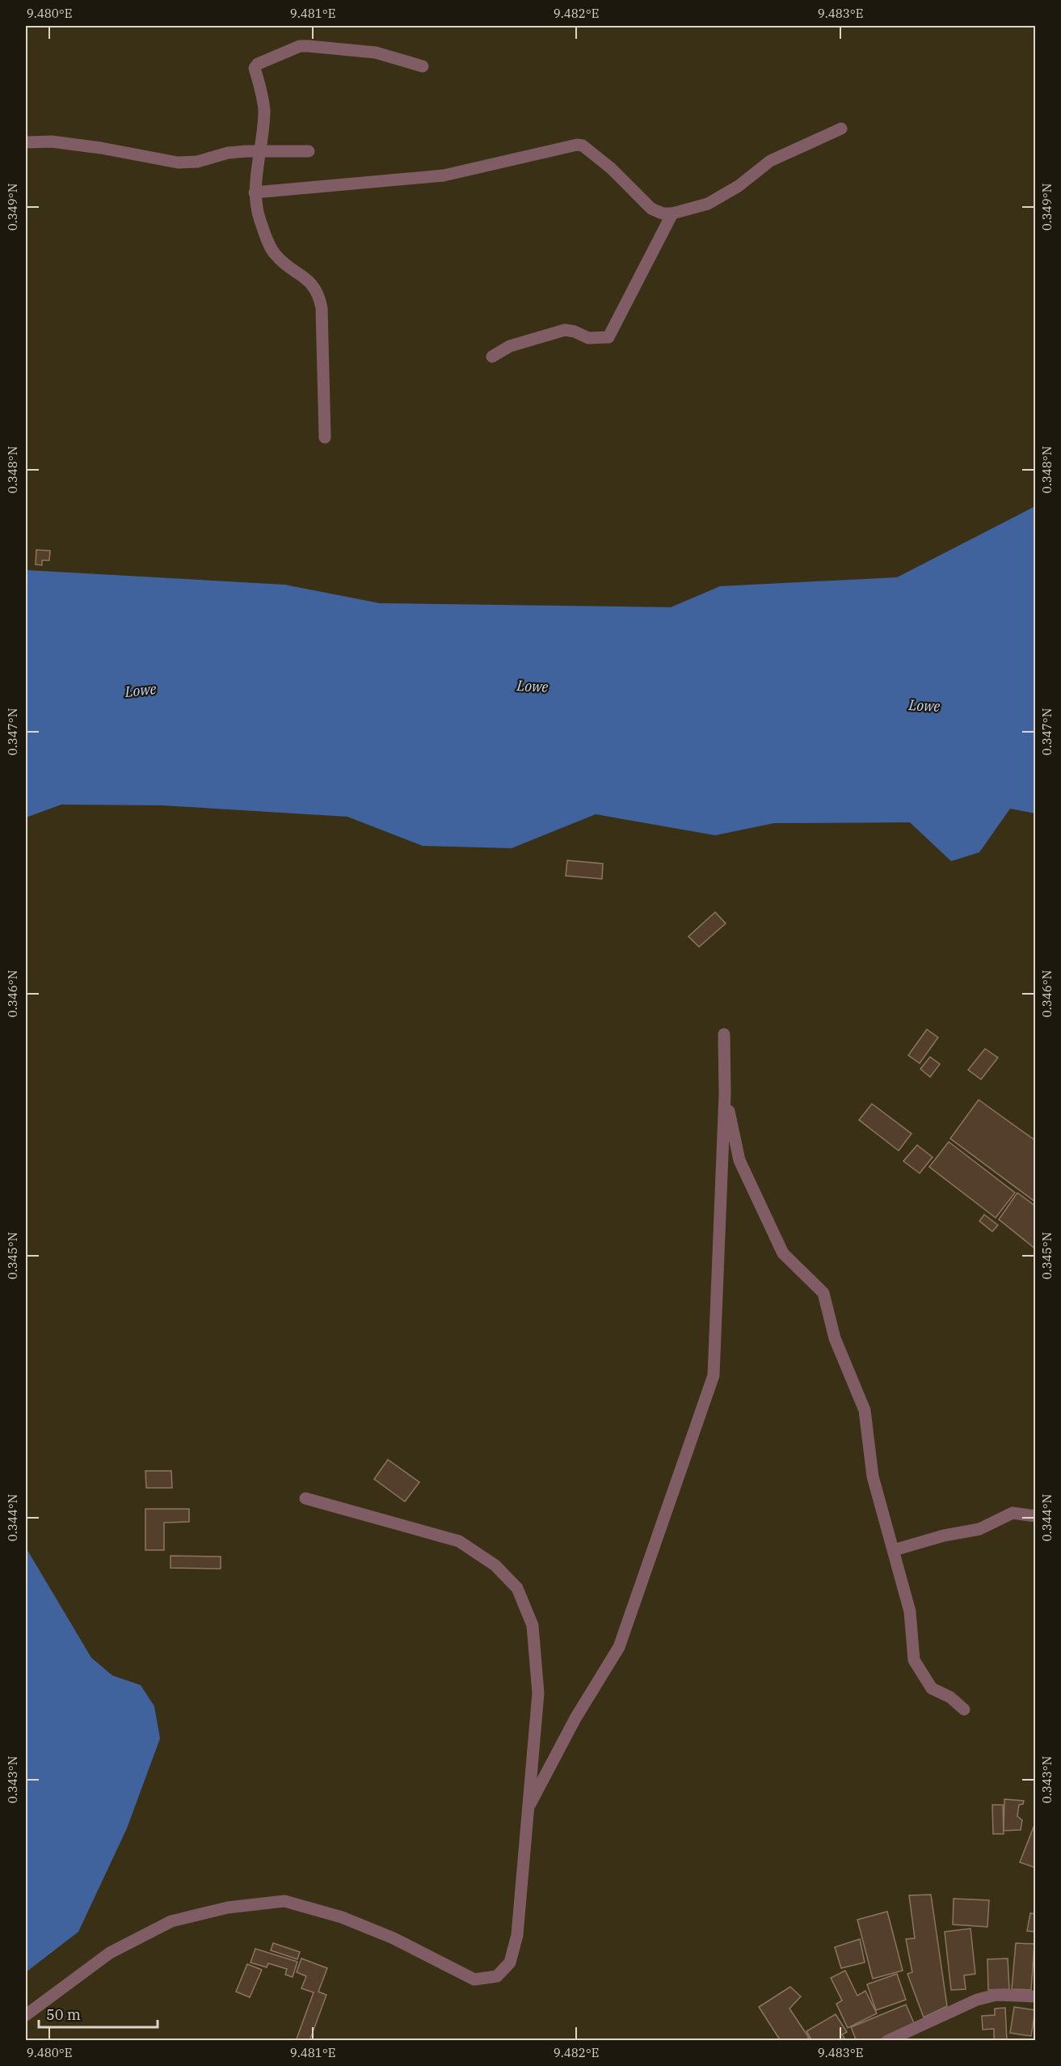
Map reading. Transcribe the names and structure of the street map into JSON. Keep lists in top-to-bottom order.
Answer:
{
  "water": ["Lowe"],
  "scale_bar": "50 m",
  "coordinates": [
    "9.480°E",
    "9.481°E",
    "9.482°E",
    "9.483°E",
    "0.349°N",
    "0.348°N",
    "0.347°N",
    "0.346°N",
    "0.345°N",
    "0.344°N",
    "0.343°N"
  ]
}
